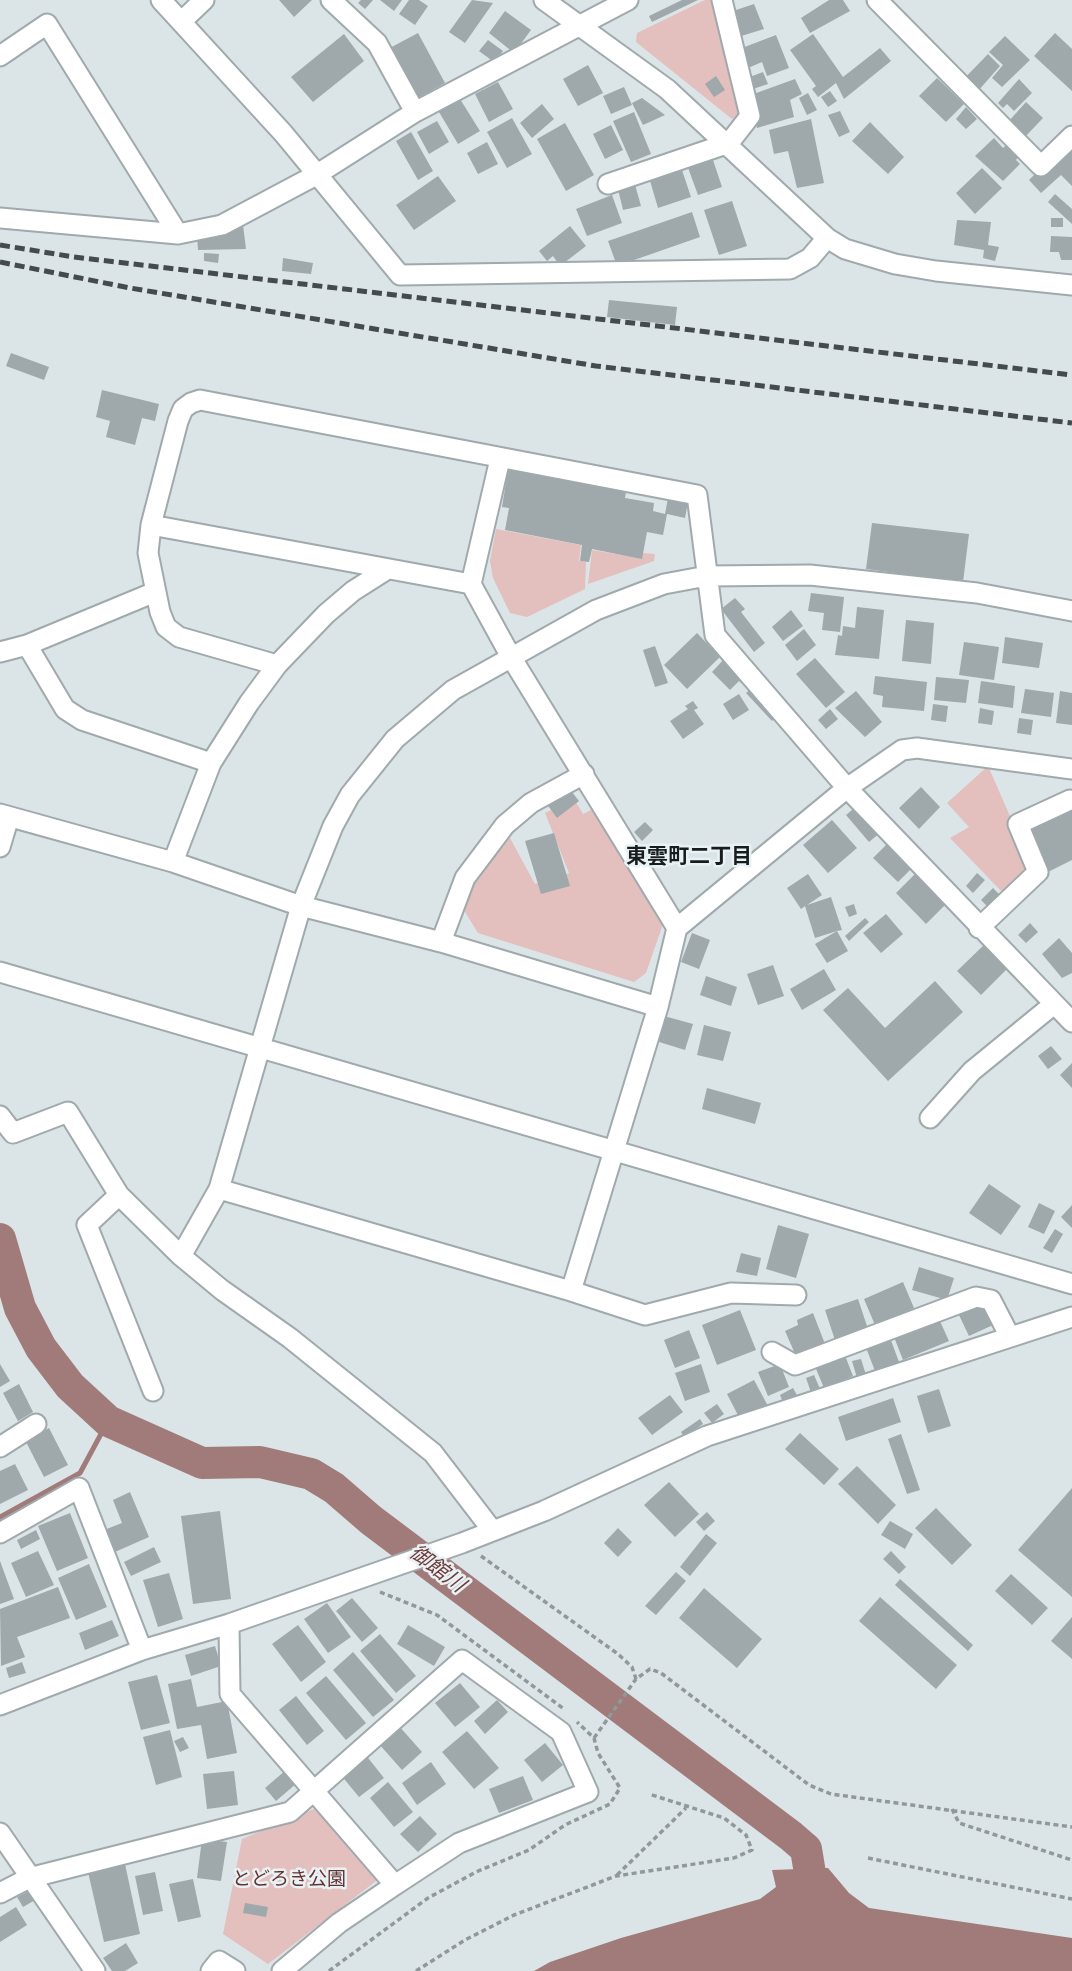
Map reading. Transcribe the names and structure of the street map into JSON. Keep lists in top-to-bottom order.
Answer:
{
  "districts": ["東雲町二丁目"],
  "water": ["御館川"],
  "parks": ["とどろき公園"]
}
